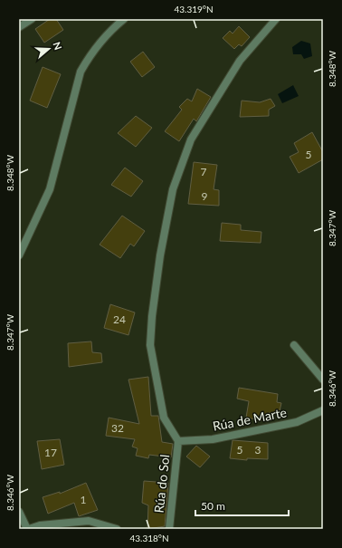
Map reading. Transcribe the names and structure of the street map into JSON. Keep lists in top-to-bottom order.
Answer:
{
  "streets": {
    "street": ["Rúa de Marte", "Rúa do Sol"]
  },
  "crossings": [
    ["Rúa de Marte", "Rúa do Sol"]
  ],
  "house_numbers": [
    "5",
    "7",
    "9",
    "24",
    "32",
    "5",
    "3",
    "17",
    "1"
  ],
  "scale_bar": "50 m",
  "north": "right",
  "coordinates": [
    "43.319°N",
    "8.348°W",
    "8.347°W",
    "8.346°W",
    "43.318°N"
  ]
}
